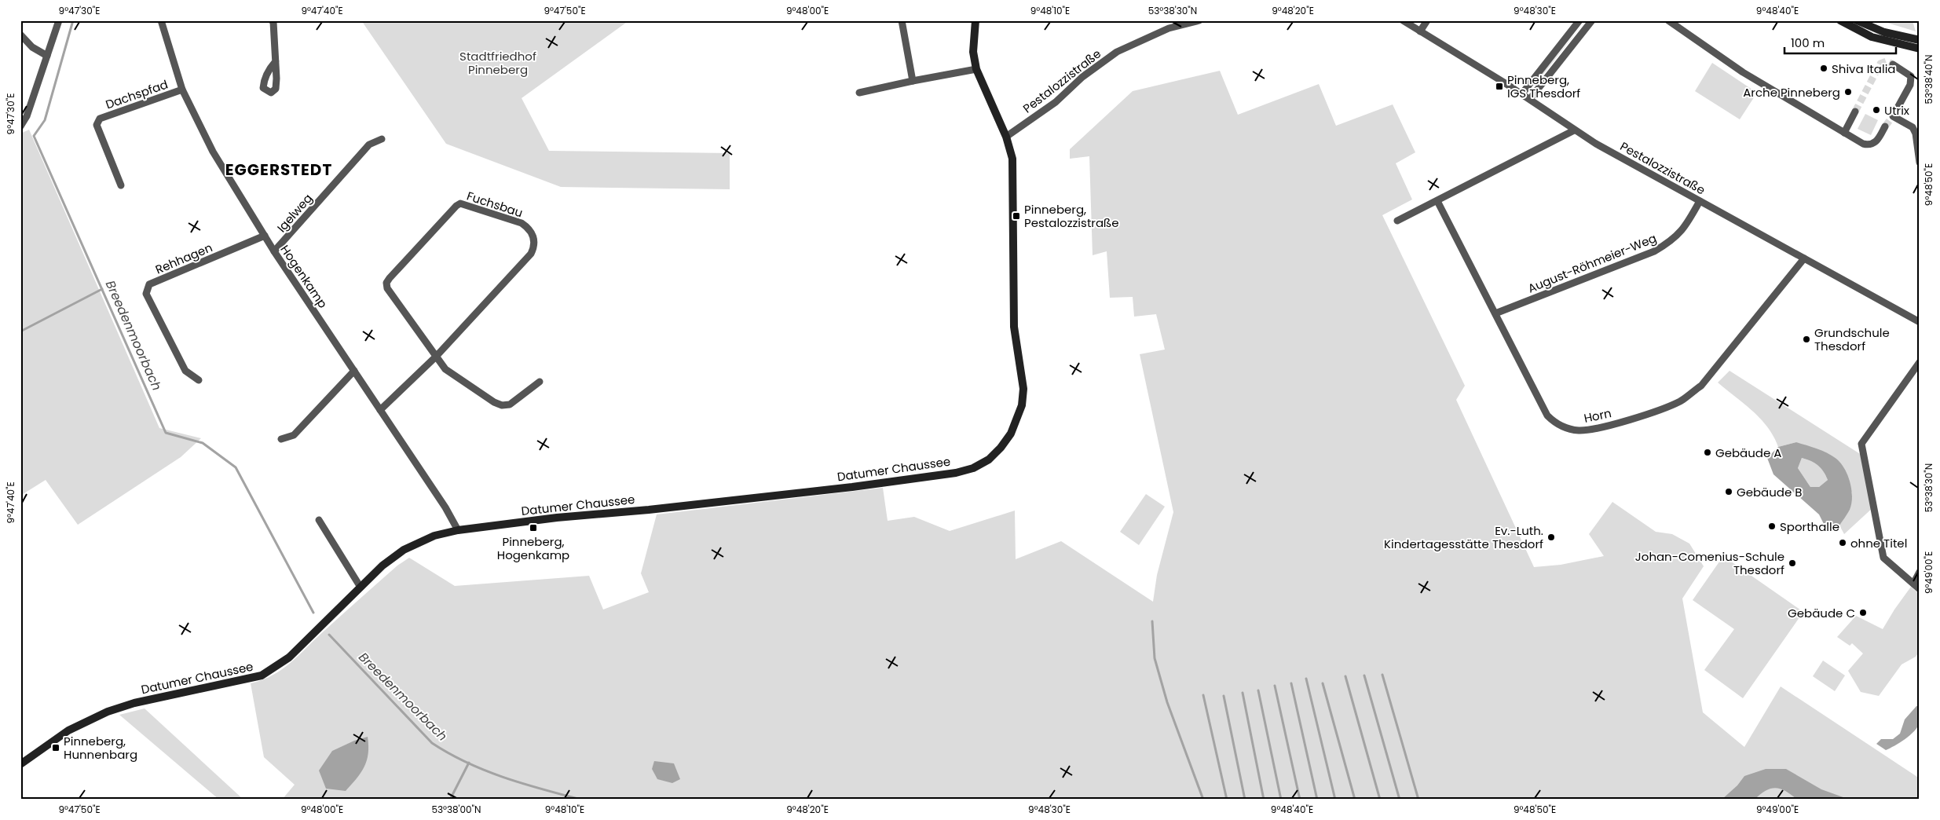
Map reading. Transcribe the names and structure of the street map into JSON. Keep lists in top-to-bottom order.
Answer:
{
  "streets": {
    "street": [
      "Pestalozzistraße",
      "Dachspfad",
      "Fuchsbau",
      "Igelweg",
      "Rehhagen",
      "August-Röhmeier-Weg",
      "Hogenkamp",
      "Horn",
      "Datumer Chaussee"
    ]
  },
  "crossings": [
    ["Pestalozzistraße", "August-Röhmeier-Weg"],
    ["Pestalozzistraße", "Horn"],
    ["Pestalozzistraße", "Datumer Chaussee"],
    ["Dachspfad", "Hogenkamp"],
    ["Fuchsbau", "Hogenkamp"],
    ["Igelweg", "Hogenkamp"],
    ["Rehhagen", "Hogenkamp"],
    ["August-Röhmeier-Weg", "Horn"],
    ["Hogenkamp", "Datumer Chaussee"]
  ],
  "districts": ["EGGERSTEDT"],
  "water": ["Breedenmoorbach"],
  "parks": ["Stadtfriedhof Pinneberg"],
  "places": {
    "other": [
      "Shiva Italia",
      "Arche Pinneberg",
      "Utrix",
      "Grundschule Thesdorf",
      "Gebäude A",
      "Gebäude B",
      "Sporthalle",
      "Ev.-Luth. Kindertagesstätte Thesdorf",
      "ohne Titel",
      "Johan-Comenius-Schule Thesdorf",
      "Gebäude C"
    ],
    "transit": [
      "Pinneberg, IGS Thesdorf",
      "Pinneberg, Pestalozzistraße",
      "Pinneberg, Hogenkamp",
      "Pinneberg, Hunnenbarg"
    ]
  },
  "scale_bar": "100 m",
  "coordinates": [
    "9°47'30\"E",
    "9°47'40\"E",
    "9°47'50\"E",
    "9°48'00\"E",
    "9°48'10\"E",
    "53°38'30\"N",
    "9°48'20\"E",
    "9°48'30\"E",
    "9°48'40\"E",
    "53°38'40\"N",
    "9°48'50\"E",
    "9°49'00\"E",
    "53°38'00\"N"
  ]
}
